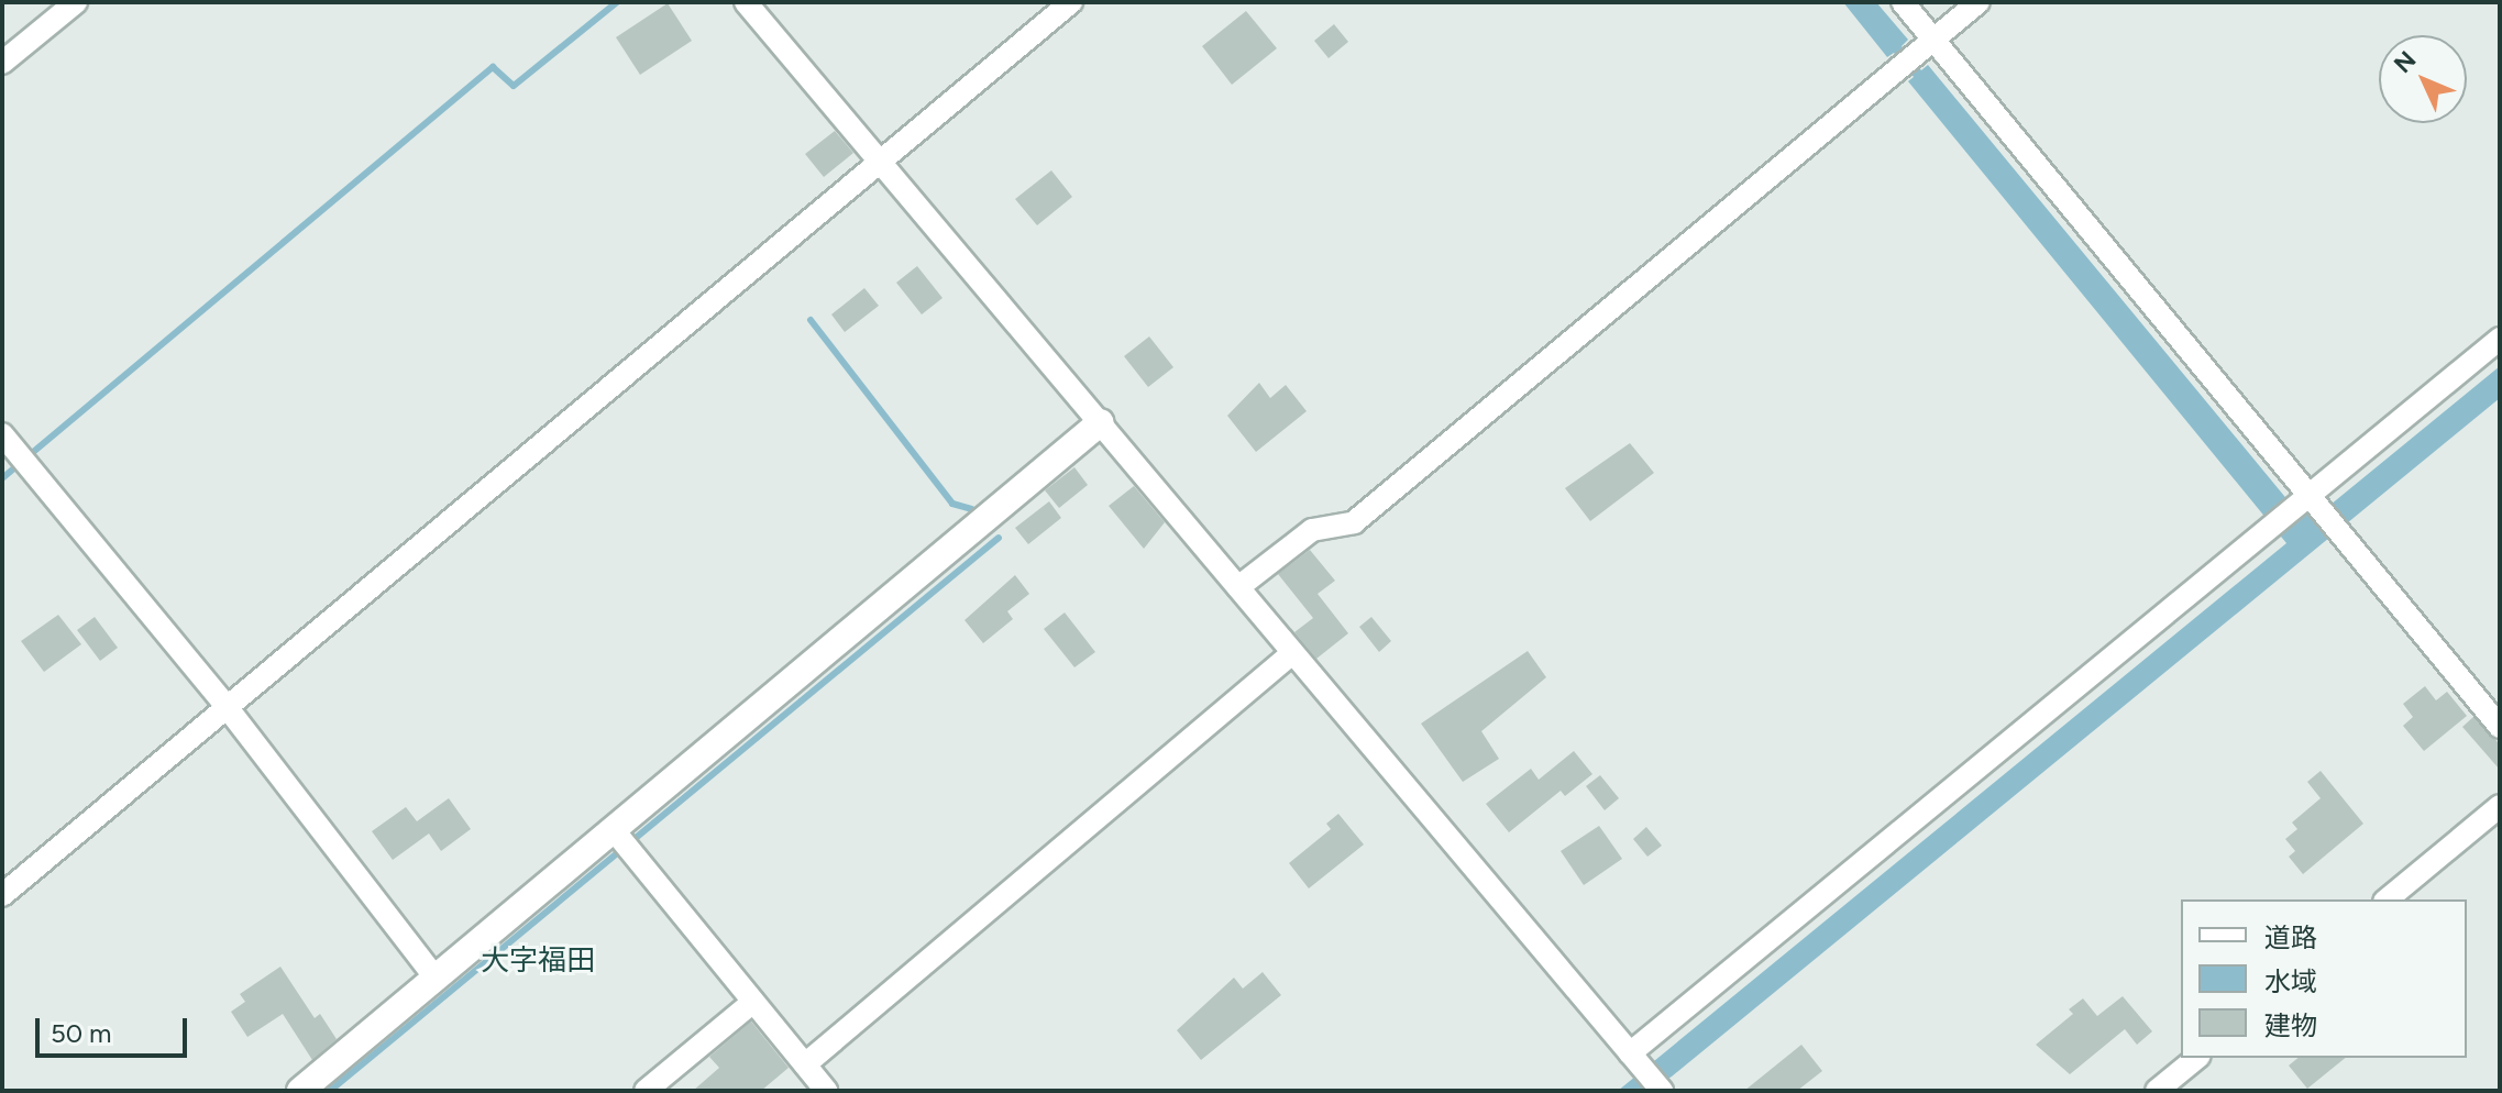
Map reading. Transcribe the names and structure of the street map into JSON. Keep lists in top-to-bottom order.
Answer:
{
  "districts": ["大字福田"],
  "legend": ["道路", "水域", "建物"],
  "scale_bar": "50 m",
  "north": "top left"
}
